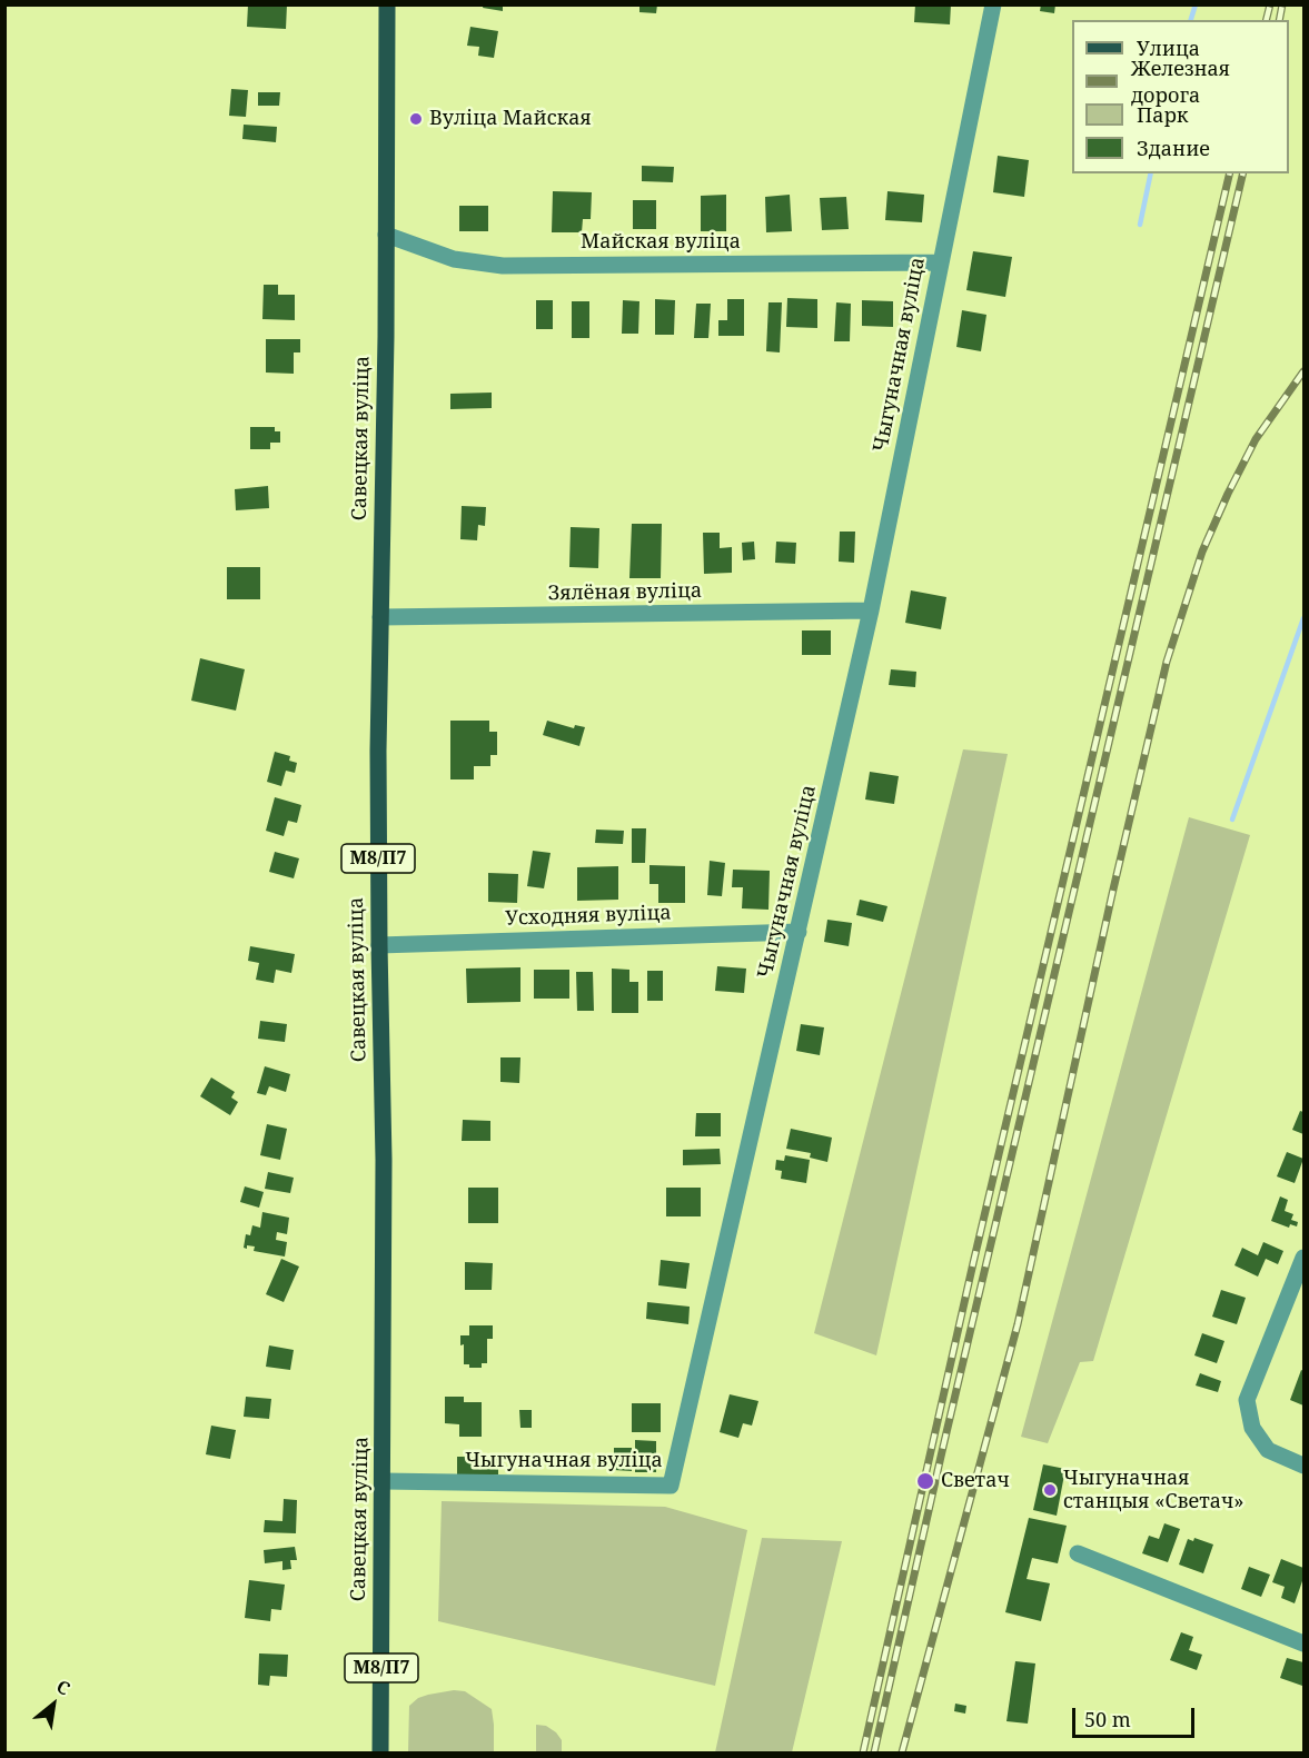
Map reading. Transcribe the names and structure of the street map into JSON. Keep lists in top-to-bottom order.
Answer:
{
  "streets": {
    "main road": ["Савецкая вуліца", "М8/П7"],
    "street": [
      "Майская вуліца",
      "Чыгуначная вуліца",
      "Зялёная вуліца",
      "Усходняя вуліца"
    ]
  },
  "crossings": [
    ["Майская вуліца", "Чыгуначная вуліца"],
    ["Майская вуліца", "Савецкая вуліца"],
    ["Чыгуначная вуліца", "Савецкая вуліца"],
    ["Чыгуначная вуліца", "Зялёная вуліца"],
    ["Чыгуначная вуліца", "Усходняя вуліца"],
    ["Савецкая вуліца", "Зялёная вуліца"],
    ["Савецкая вуліца", "Усходняя вуліца"]
  ],
  "places": ["Вуліца Майская", "Светач", "Чыгуначная станцыя «Светач»"],
  "legend": [
    "Улица",
    "Железная дорога",
    "Парк",
    "Здание"
  ],
  "scale_bar": "50 m",
  "north": "top right"
}
